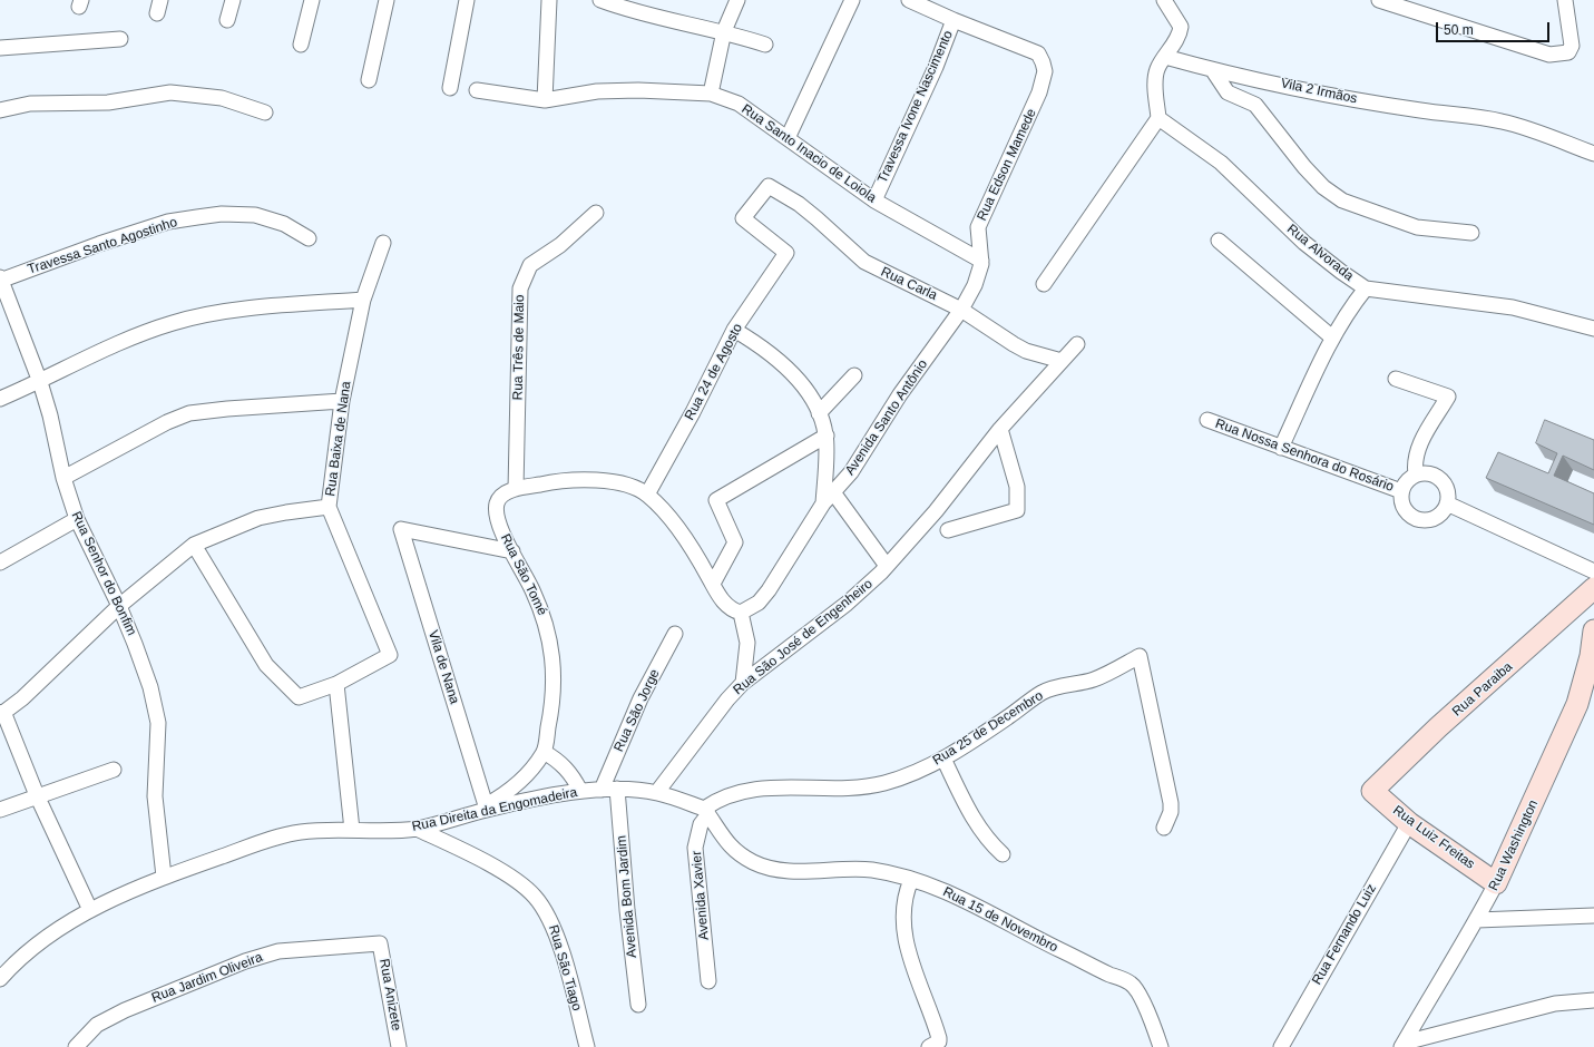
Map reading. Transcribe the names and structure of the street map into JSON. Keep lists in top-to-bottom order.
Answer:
{
  "streets": {
    "street": [
      "Vila 2 Irmãos",
      "Travessa Ivone Nascimento",
      "Rua Santo Inacio de Loiola",
      "Rua Edson Mamede",
      "Travessa Santo Agostinho",
      "Rua Alvorada",
      "Rua Carla",
      "Rua Três de Maio",
      "Rua 24 de Agosto",
      "Avenida Santo Antônio",
      "Rua Baixa de Nana",
      "Rua Nossa Senhora do Rosário",
      "Rua Senhor do Bonfim",
      "Rua São Tomé",
      "Rua São José de Engenheiro",
      "Vila de Nana",
      "Rua Paraiba",
      "Rua São Jorge",
      "Rua 25 de Decembro",
      "Rua Direita da Engomadeira",
      "Rua Luiz Freitas",
      "Rua Washington",
      "Avenida Xavier",
      "Avenida Bom Jardim",
      "Rua 15 de Novembro",
      "Rua Fernando Luiz",
      "Rua São Tiago",
      "Rua Jardim Oliveira",
      "Rua Anizete"
    ]
  },
  "crossings": [
    ["Travessa Ivone Nascimento", "Rua Santo Inacio de Loiola"],
    ["Travessa Ivone Nascimento", "Rua Edson Mamede"],
    ["Rua Santo Inacio de Loiola", "Rua Edson Mamede"],
    ["Rua Edson Mamede", "Rua Carla"],
    ["Rua Edson Mamede", "Avenida Santo Antônio"],
    ["Travessa Santo Agostinho", "Rua Senhor do Bonfim"],
    ["Rua Carla", "Rua 24 de Agosto"],
    ["Rua Carla", "Avenida Santo Antônio"],
    ["Rua Carla", "Rua São José de Engenheiro"],
    ["Rua Três de Maio", "Rua São Tomé"],
    ["Rua Senhor do Bonfim", "Rua Direita da Engomadeira"],
    ["Rua São Tomé", "Vila de Nana"],
    ["Rua São José de Engenheiro", "Rua Direita da Engomadeira"],
    ["Vila de Nana", "Rua Direita da Engomadeira"],
    ["Rua Paraiba", "Rua Luiz Freitas"],
    ["Rua São Jorge", "Rua Direita da Engomadeira"],
    ["Rua 25 de Decembro", "Rua Direita da Engomadeira"],
    ["Rua 25 de Decembro", "Avenida Xavier"],
    ["Rua 25 de Decembro", "Rua 15 de Novembro"],
    ["Rua Direita da Engomadeira", "Avenida Xavier"],
    ["Rua Direita da Engomadeira", "Avenida Bom Jardim"],
    ["Rua Direita da Engomadeira", "Rua 15 de Novembro"],
    ["Rua Direita da Engomadeira", "Rua São Tiago"],
    ["Rua Luiz Freitas", "Rua Washington"],
    ["Rua Luiz Freitas", "Rua Fernando Luiz"],
    ["Avenida Xavier", "Rua 15 de Novembro"],
    ["Rua Jardim Oliveira", "Rua Anizete"]
  ],
  "scale_bar": "50 m"
}
